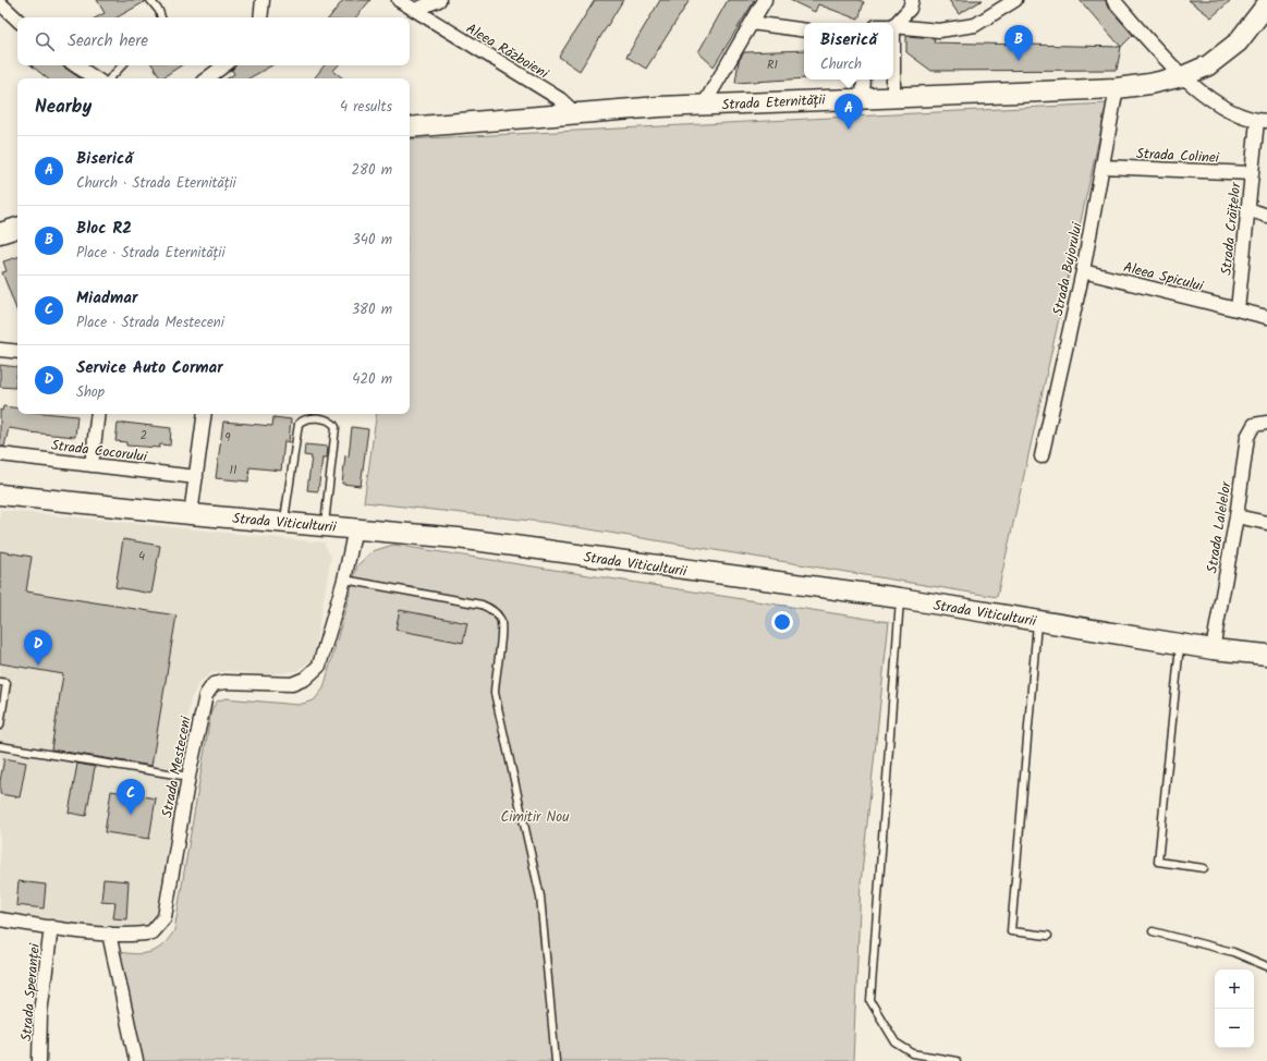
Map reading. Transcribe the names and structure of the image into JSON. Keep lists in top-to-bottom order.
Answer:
{
  "streets": {
    "main road": ["Strada Eternității", "Strada Viticulturii"],
    "street": [
      "Aleea Războieni",
      "Strada Colinei",
      "Strada Crăițelor",
      "Strada Bujorului",
      "Aleea Spicului",
      "Strada Cocorului",
      "Strada Lalelelor",
      "Strada Mesteceni",
      "Strada Speranței"
    ]
  },
  "crossings": [
    ["Aleea Războieni", "Strada Eternității"],
    ["Strada Eternității", "Strada Bujorului"],
    ["Strada Colinei", "Strada Crăițelor"],
    ["Strada Colinei", "Strada Bujorului"],
    ["Strada Crăițelor", "Aleea Spicului"],
    ["Strada Bujorului", "Aleea Spicului"],
    ["Strada Viticulturii", "Strada Lalelelor"],
    ["Strada Viticulturii", "Strada Mesteceni"],
    ["Strada Mesteceni", "Strada Speranței"]
  ],
  "parks": ["Cimitir Nou"],
  "house_numbers": [
    "R1",
    "2",
    "9",
    "11",
    "4"
  ],
  "page": {
    "search": "Search here",
    "popup": ["Biserică", "Church"],
    "pins": [
      "B",
      "A",
      "D",
      "C"
    ],
    "heading": ["Nearby", "4 results"],
    "list": [
      {
        "mark": "A",
        "name": "Biserică",
        "note": "Church · Strada Eternității",
        "value": "280 m"
      },
      {
        "mark": "B",
        "name": "Bloc R2",
        "note": "Place · Strada Eternității",
        "value": "340 m"
      },
      {
        "mark": "C",
        "name": "Miadmar",
        "note": "Place · Strada Mesteceni",
        "value": "380 m"
      },
      {
        "mark": "D",
        "name": "Service Auto Cormar",
        "note": "Shop",
        "value": "420 m"
      }
    ],
    "map_buttons": ["+", "−"]
  }
}
